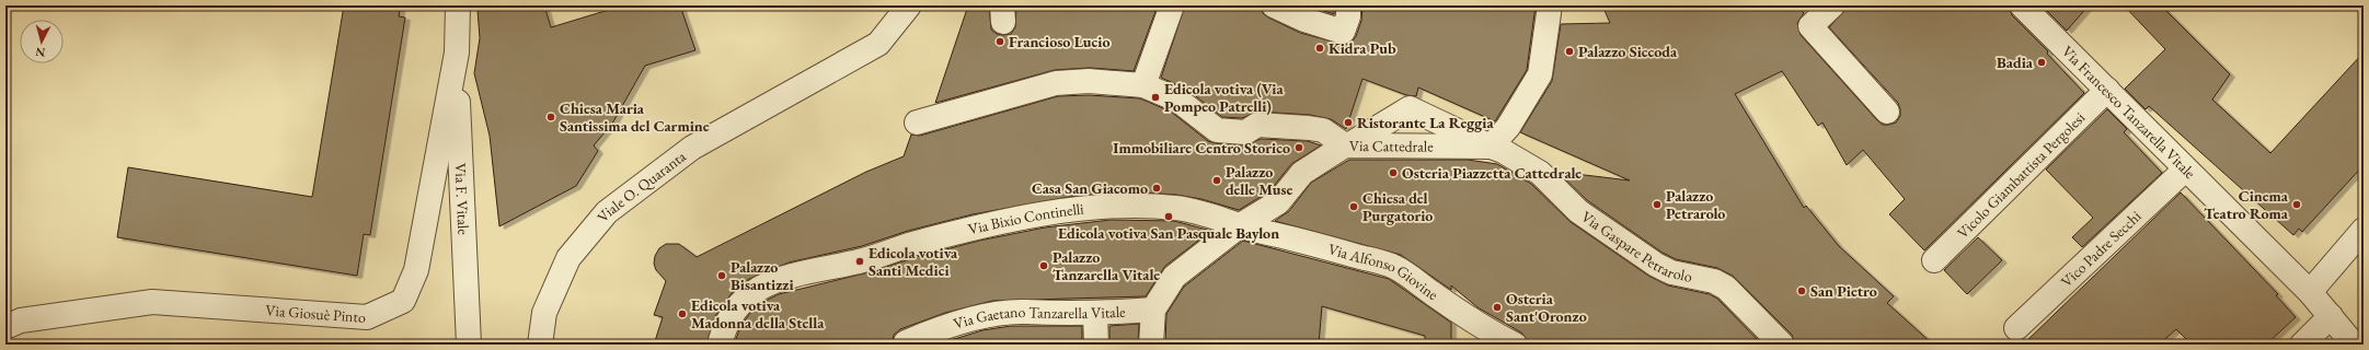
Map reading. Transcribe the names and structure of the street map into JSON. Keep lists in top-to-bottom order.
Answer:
{
  "streets": {
    "street": [
      "Via Francesco Tanzarella Vitale",
      "Via Cattedrale",
      "Vicolo Giambattista Pergolesi",
      "Viale O. Quaranta",
      "Via F. Vitale",
      "Via Bixio Continelli",
      "Via Gaspare Petrarolo",
      "Vico Padre Secchi",
      "Via Alfonso Giovine",
      "Via Giosuè Pinto",
      "Via Gaetano Tanzarella Vitale"
    ]
  },
  "crossings": [
    ["Via Francesco Tanzarella Vitale", "Vicolo Giambattista Pergolesi"],
    ["Via Francesco Tanzarella Vitale", "Vico Padre Secchi"],
    ["Via Cattedrale", "Via Bixio Continelli"],
    ["Via Cattedrale", "Via Gaspare Petrarolo"],
    ["Via Cattedrale", "Via Alfonso Giovine"],
    ["Via Cattedrale", "Via Gaetano Tanzarella Vitale"],
    ["Via F. Vitale", "Via Giosuè Pinto"],
    ["Via Bixio Continelli", "Via Alfonso Giovine"]
  ],
  "places": [
    "Francioso Lucio",
    "Kidra Pub",
    "Palazzo Siccoda",
    "Badia",
    "Edicola votiva (Via Pompeo Patrelli)",
    "Chiesa Maria Santissima del Carmine",
    "Ristorante La Reggia",
    "Immobiliare Centro Storico",
    "Osteria Piazzetta Cattedrale",
    "Palazzo delle Muse",
    "Casa San Giacomo",
    "Palazzo Petrarolo",
    "Cinema Teatro Roma",
    "Chiesa del Purgatorio",
    "Edicola votiva San Pasquale Baylon",
    "Edicola votiva Santi Medici",
    "Palazzo Tanzarella Vitale",
    "Palazzo Bisantizzi",
    "San Pietro",
    "Osteria Sant'Oronzo",
    "Edicola votiva Madonna della Stella"
  ],
  "north": "bottom"
}
